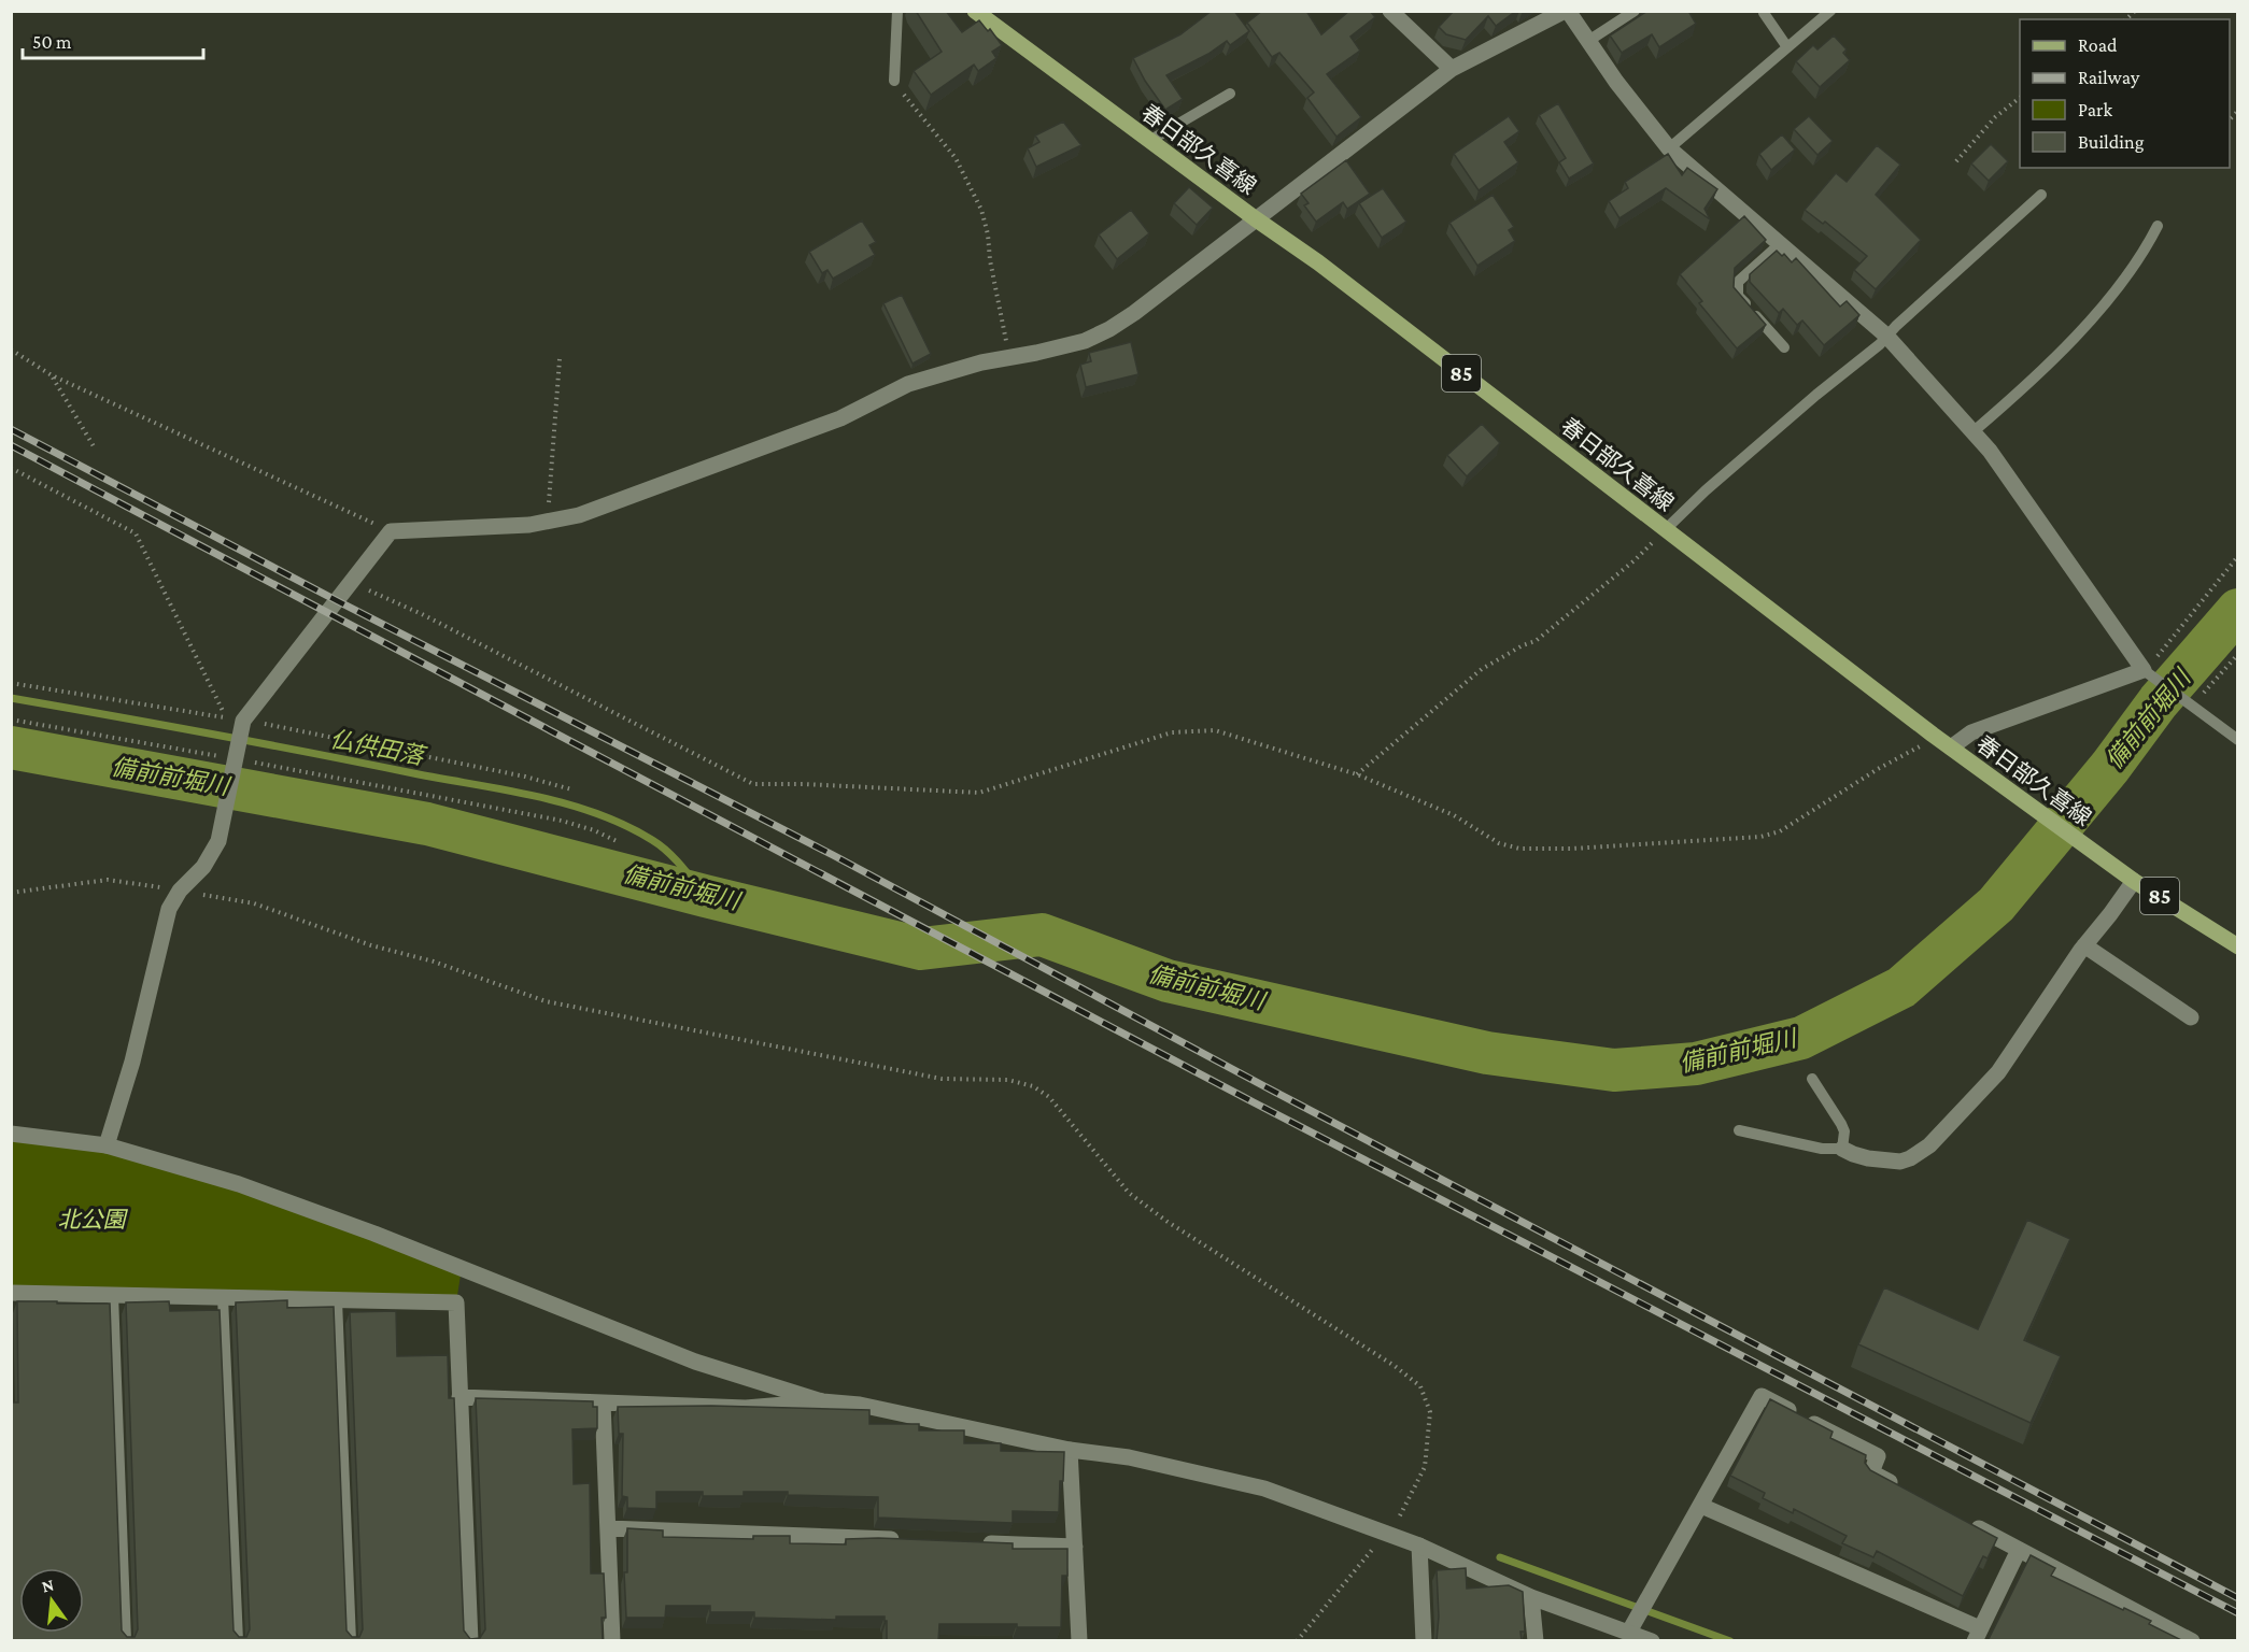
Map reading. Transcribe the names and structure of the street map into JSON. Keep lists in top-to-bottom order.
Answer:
{
  "streets": {
    "main road": ["春日部久喜線", "85"]
  },
  "water": ["備前前堀川", "仏供田落"],
  "parks": ["北公園"],
  "legend": [
    "Road",
    "Railway",
    "Park",
    "Building"
  ],
  "scale_bar": "50 m",
  "north": "top"
}
